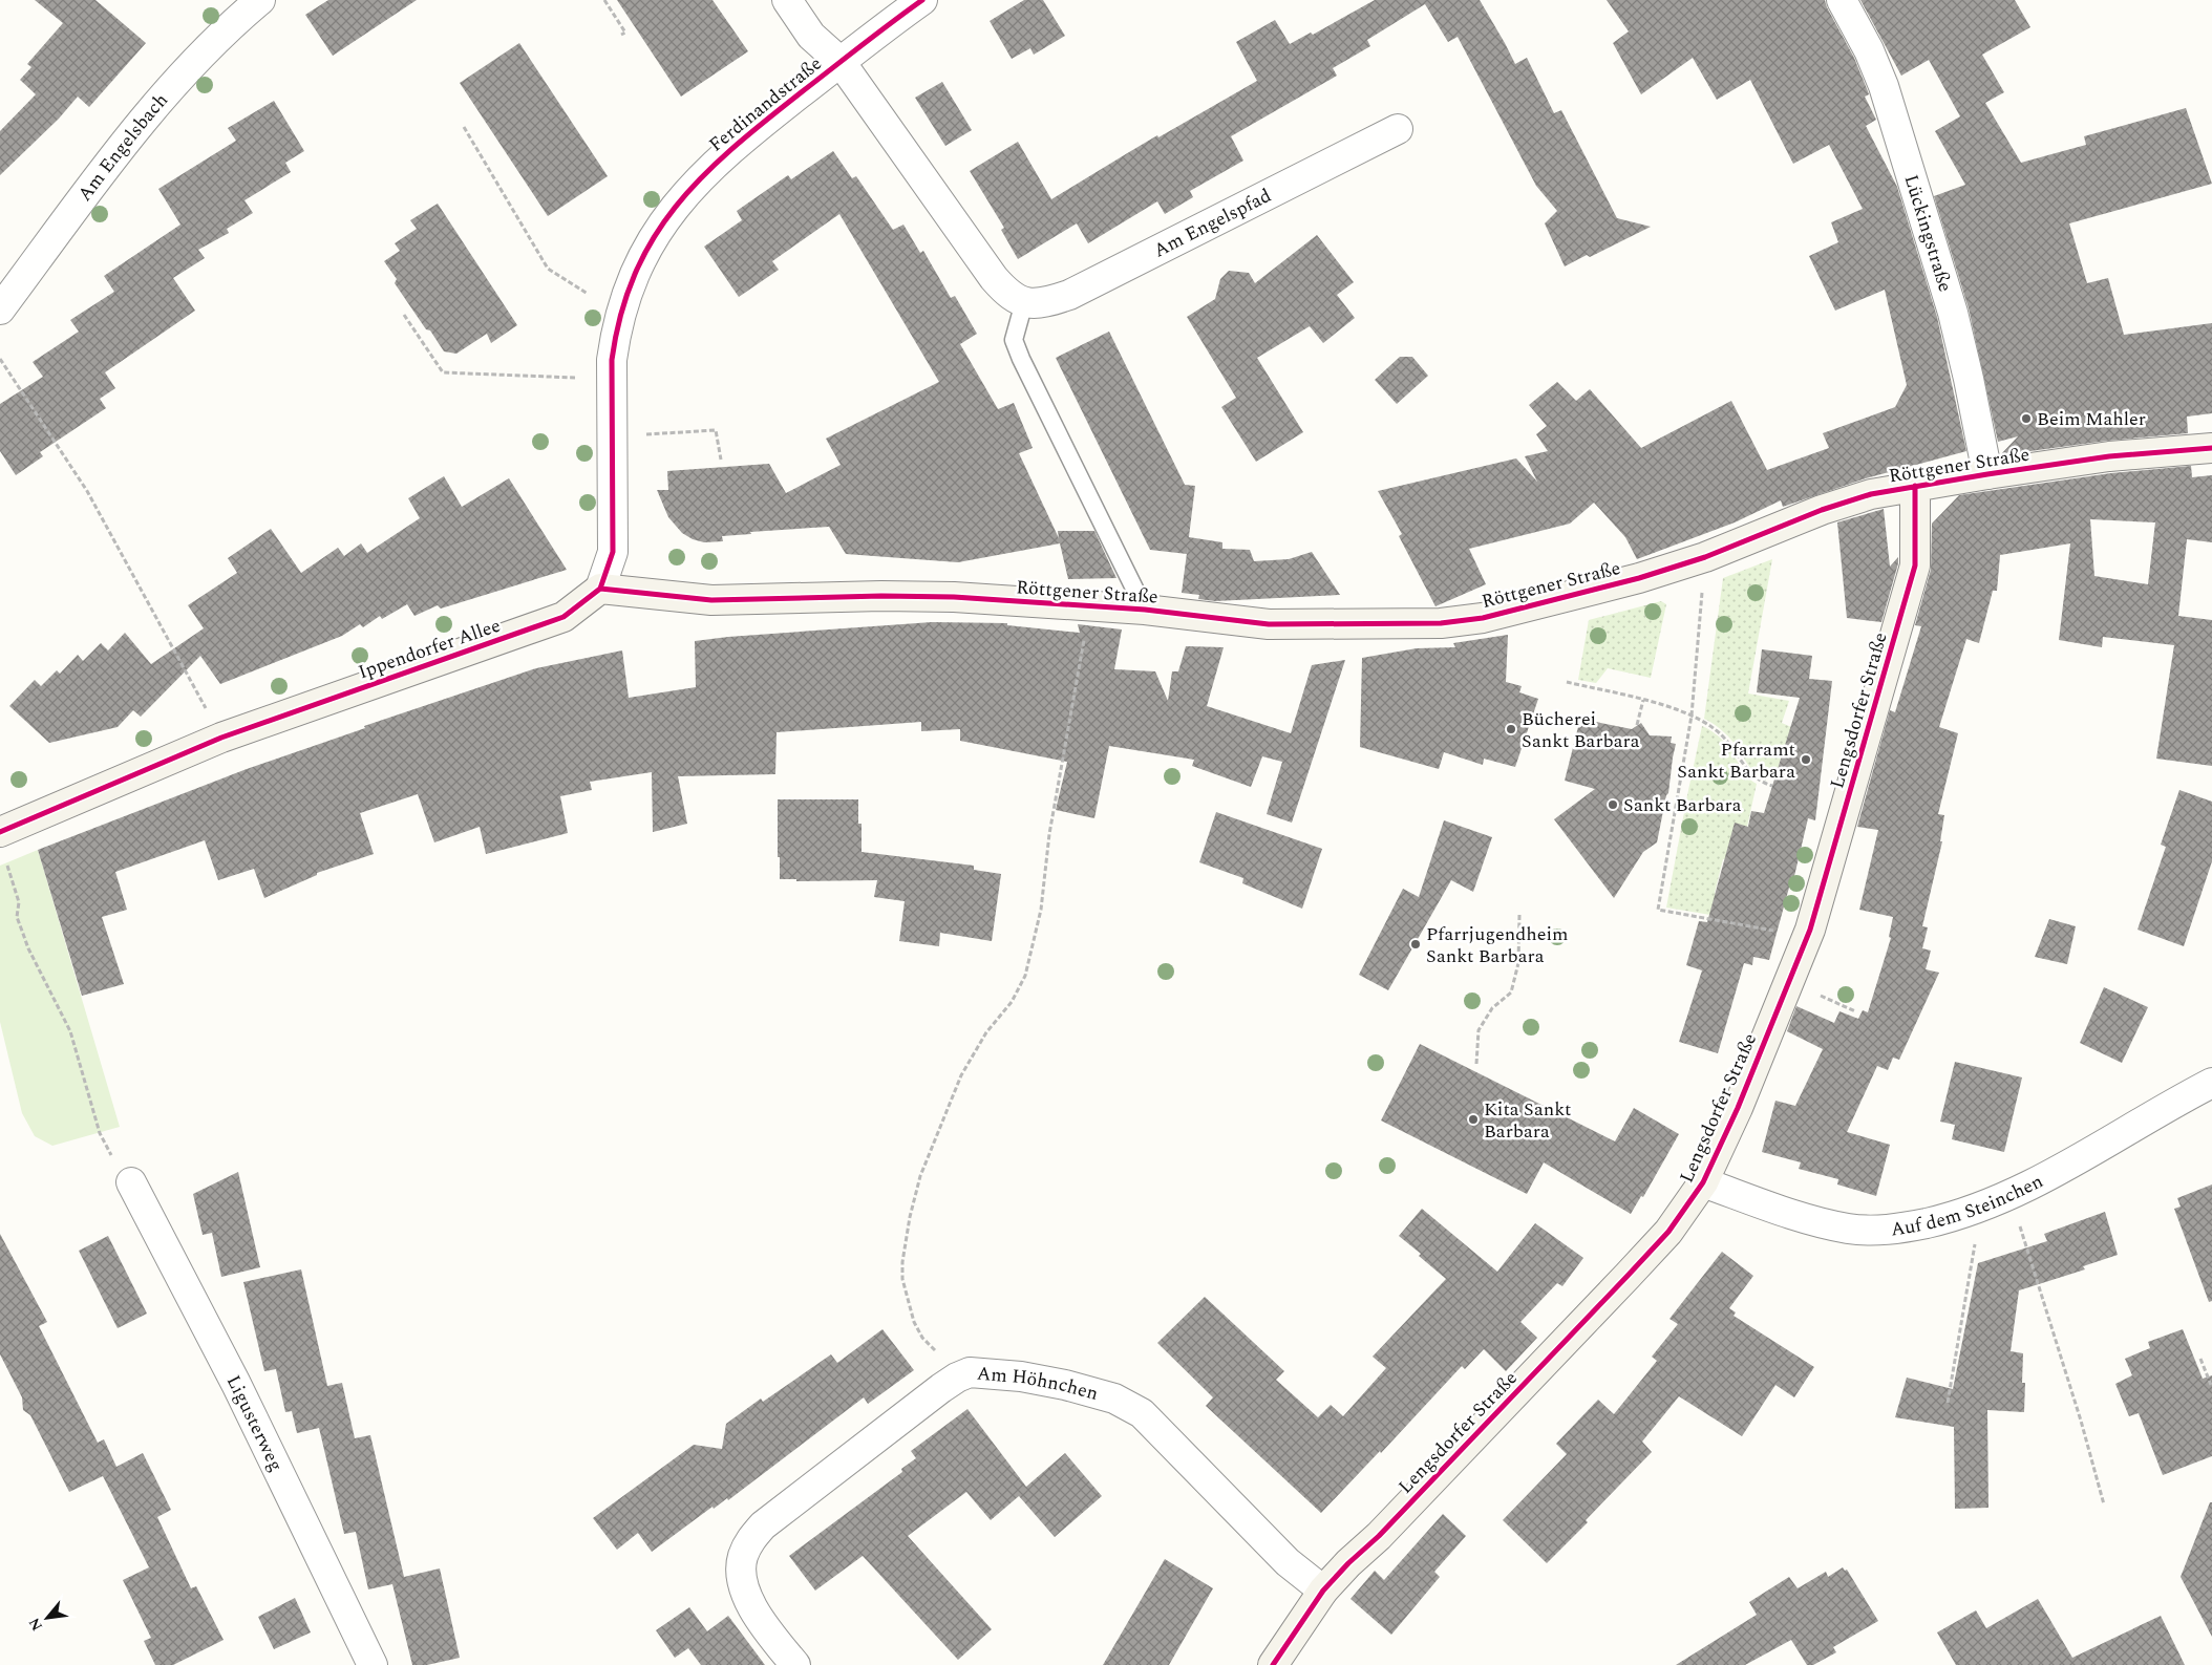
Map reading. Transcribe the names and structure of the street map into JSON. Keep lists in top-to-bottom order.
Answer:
{
  "streets": {
    "street": [
      "Ferdinandstraße",
      "Am Engelsbach",
      "Am Engelspfad",
      "Lückingstraße",
      "Röttgener Straße",
      "Ippendorfer Allee",
      "Lengsdorfer Straße",
      "Auf dem Steinchen",
      "Am Höhnchen",
      "Ligusterweg"
    ]
  },
  "crossings": [
    ["Ferdinandstraße", "Röttgener Straße"],
    ["Ferdinandstraße", "Ippendorfer Allee"],
    ["Lückingstraße", "Röttgener Straße"],
    ["Röttgener Straße", "Ippendorfer Allee"],
    ["Röttgener Straße", "Lengsdorfer Straße"],
    ["Lengsdorfer Straße", "Auf dem Steinchen"],
    ["Lengsdorfer Straße", "Am Höhnchen"]
  ],
  "places": [
    "Beim Mahler",
    "Bücherei Sankt Barbara",
    "Pfarramt Sankt Barbara",
    "Sankt Barbara",
    "Pfarrjugendheim Sankt Barbara",
    "Kita Sankt Barbara"
  ],
  "north": "bottom left"
}
